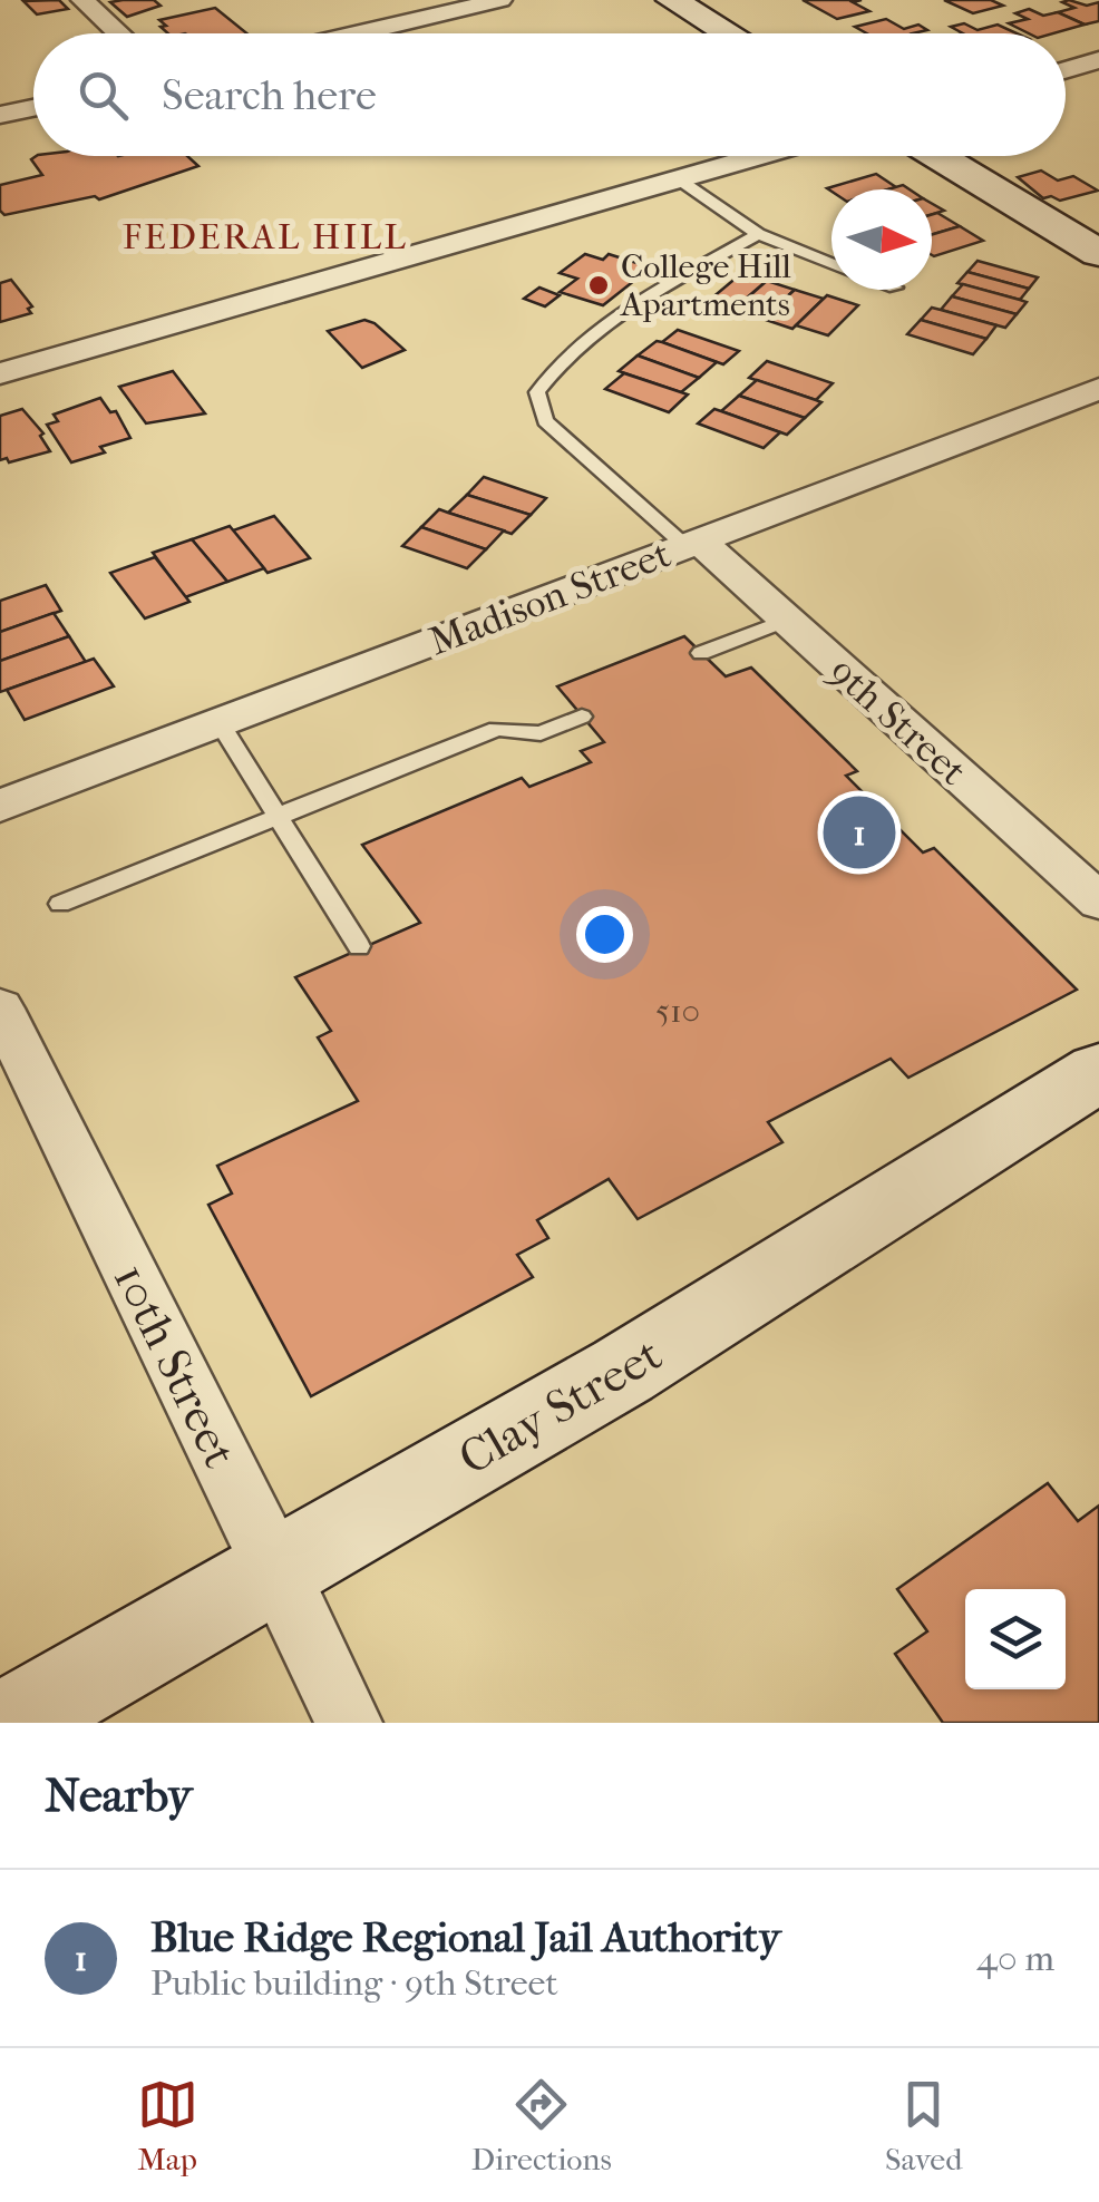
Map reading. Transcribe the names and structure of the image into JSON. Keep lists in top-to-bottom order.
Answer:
{
  "streets": {
    "street": [
      "Madison Street",
      "9th Street",
      "10th Street",
      "Clay Street"
    ]
  },
  "crossings": [
    ["Madison Street", "9th Street"],
    ["10th Street", "Clay Street"]
  ],
  "districts": ["FEDERAL HILL"],
  "places": ["College Hill Apartments"],
  "house_numbers": ["510"],
  "north": "right",
  "page": {
    "search": "Search here",
    "pins": "1",
    "heading": "Nearby",
    "list": [
      {
        "mark": "1",
        "name": "Blue Ridge Regional Jail Authority",
        "note": "Public building · 9th Street",
        "value": "40 m"
      }
    ],
    "nav": ["Map", "Directions", "Saved"]
  }
}
